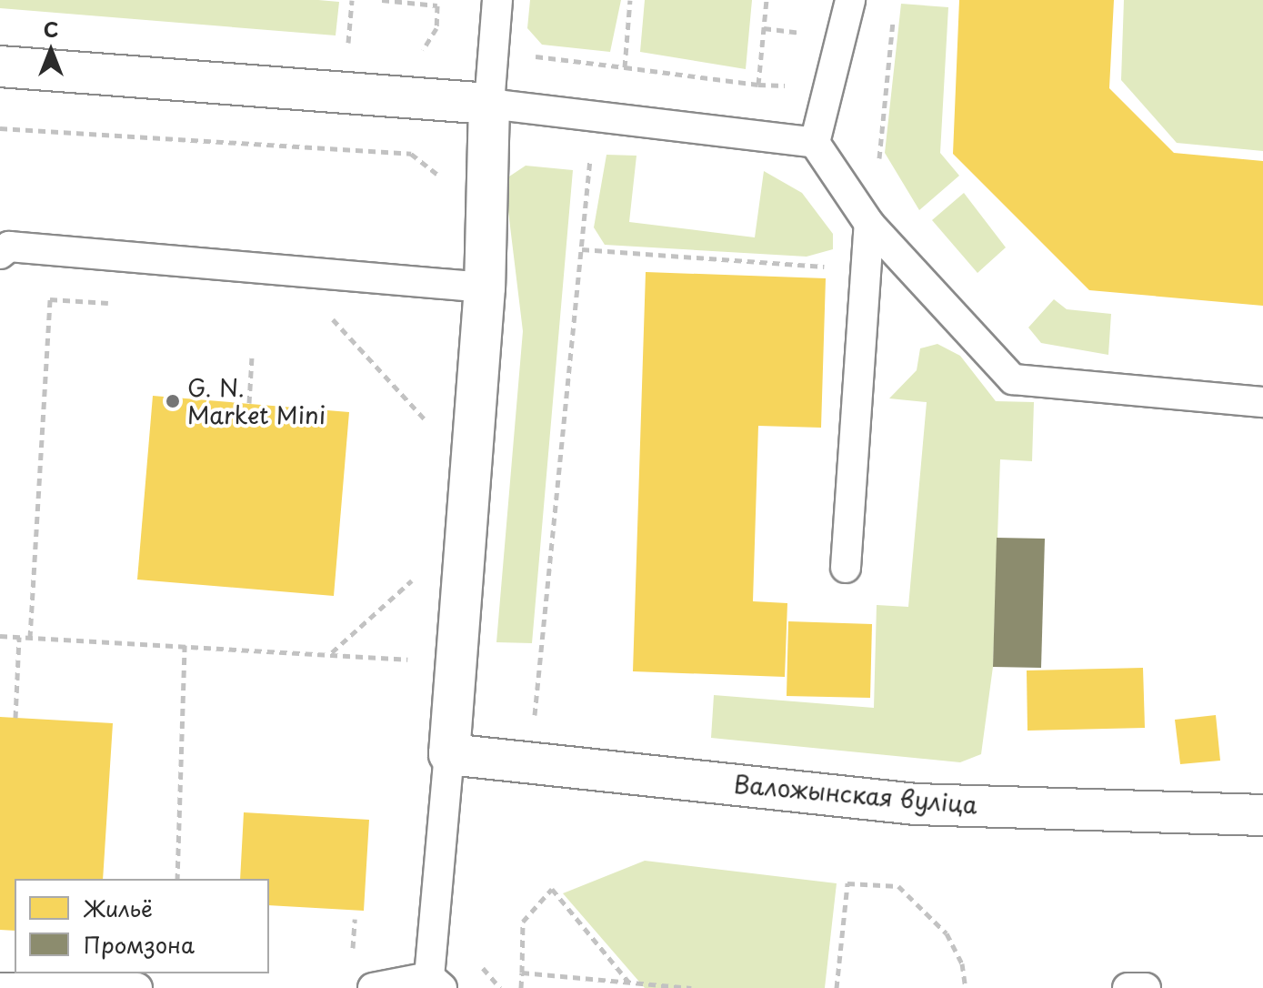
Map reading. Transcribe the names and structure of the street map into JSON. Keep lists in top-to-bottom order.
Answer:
{
  "streets": {
    "street": ["Валожынская вуліца"]
  },
  "places": ["G. N. Market Mini"],
  "legend": ["Жильё", "Промзона"],
  "north": "top"
}
